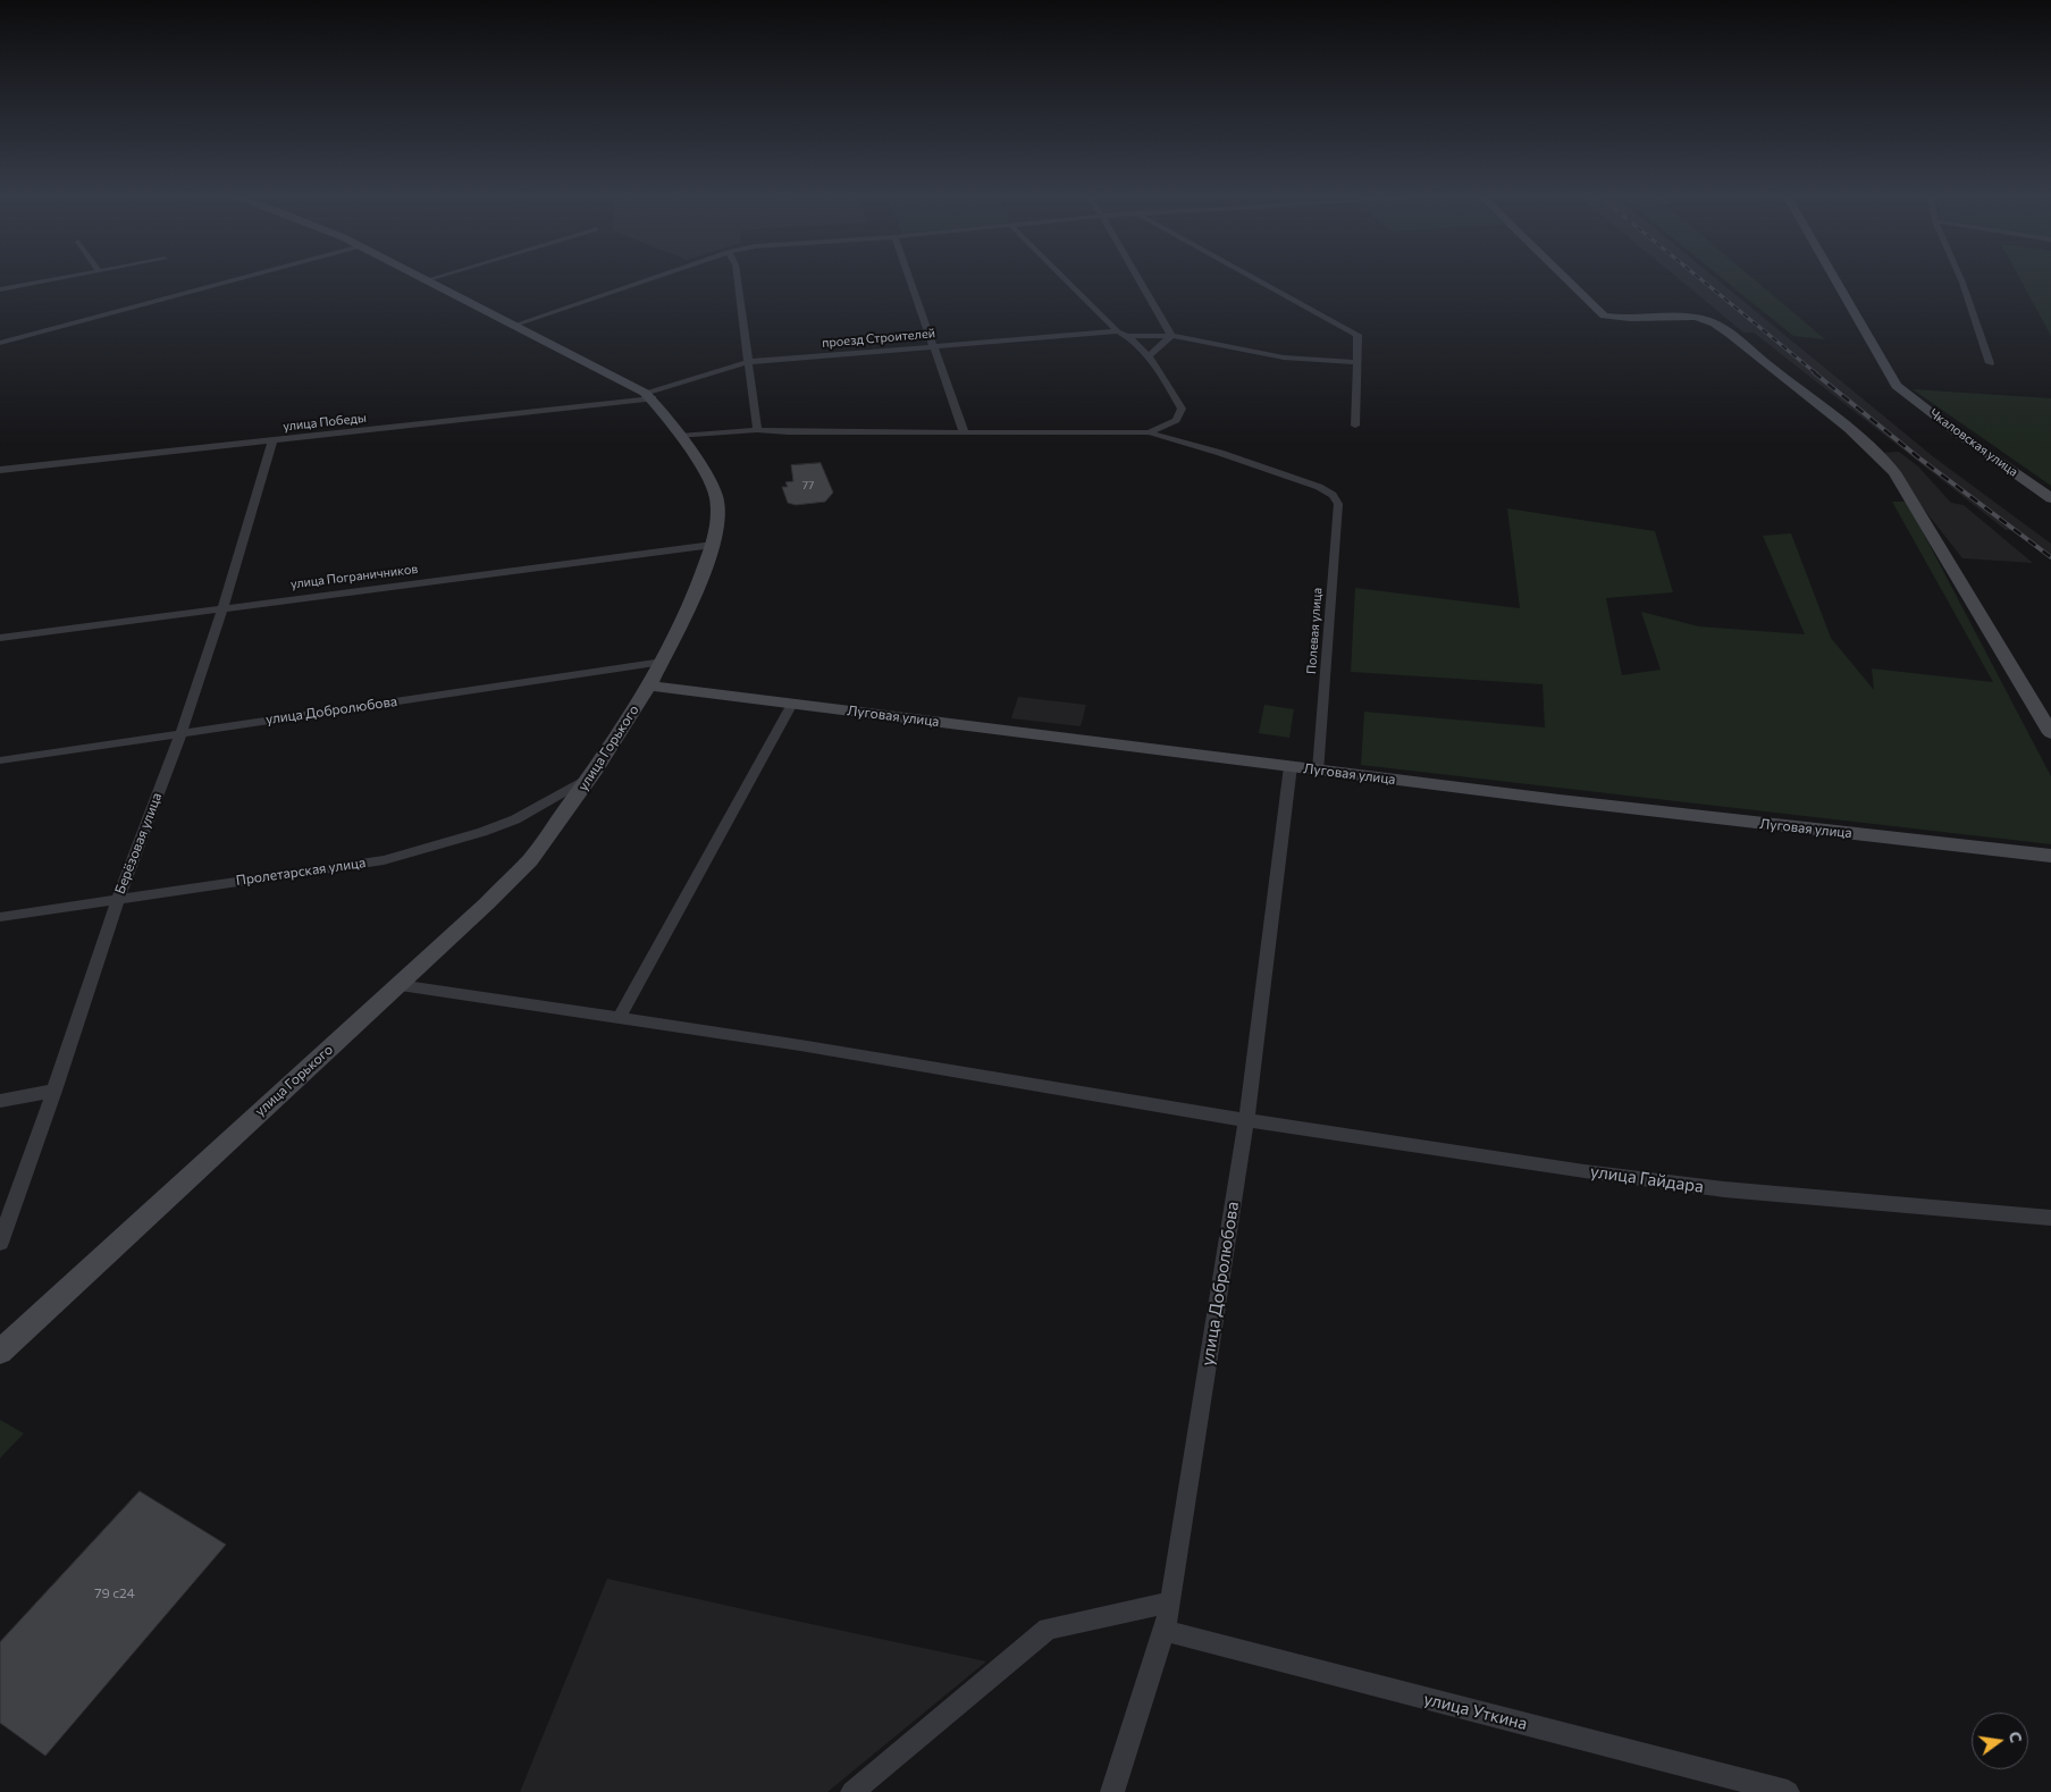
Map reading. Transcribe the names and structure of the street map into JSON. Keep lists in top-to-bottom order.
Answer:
{
  "streets": {
    "street": [
      "проезд Строителей",
      "улица Победы",
      "Чкаловская улица",
      "улица Пограничников",
      "Полевая улица",
      "улица Добролюбова",
      "Луговая улица",
      "улица Горького",
      "Берёзовая улица",
      "Пролетарская улица",
      "улица Гайдара",
      "улица Уткина"
    ]
  },
  "crossings": [
    ["проезд Строителей", "улица Победы"],
    ["проезд Строителей", "улица Горького"],
    ["улица Победы", "улица Горького"],
    ["улица Победы", "Берёзовая улица"],
    ["улица Пограничников", "улица Горького"],
    ["улица Пограничников", "Берёзовая улица"],
    ["Полевая улица", "Луговая улица"],
    ["улица Добролюбова", "Луговая улица"],
    ["улица Добролюбова", "улица Горького"],
    ["улица Добролюбова", "Берёзовая улица"],
    ["улица Добролюбова", "улица Гайдара"],
    ["улица Добролюбова", "улица Уткина"],
    ["Луговая улица", "улица Горького"],
    ["улица Горького", "Пролетарская улица"],
    ["улица Горького", "улица Гайдара"],
    ["Берёзовая улица", "Пролетарская улица"]
  ],
  "house_numbers": ["77", "79 с24"],
  "north": "right"
}
